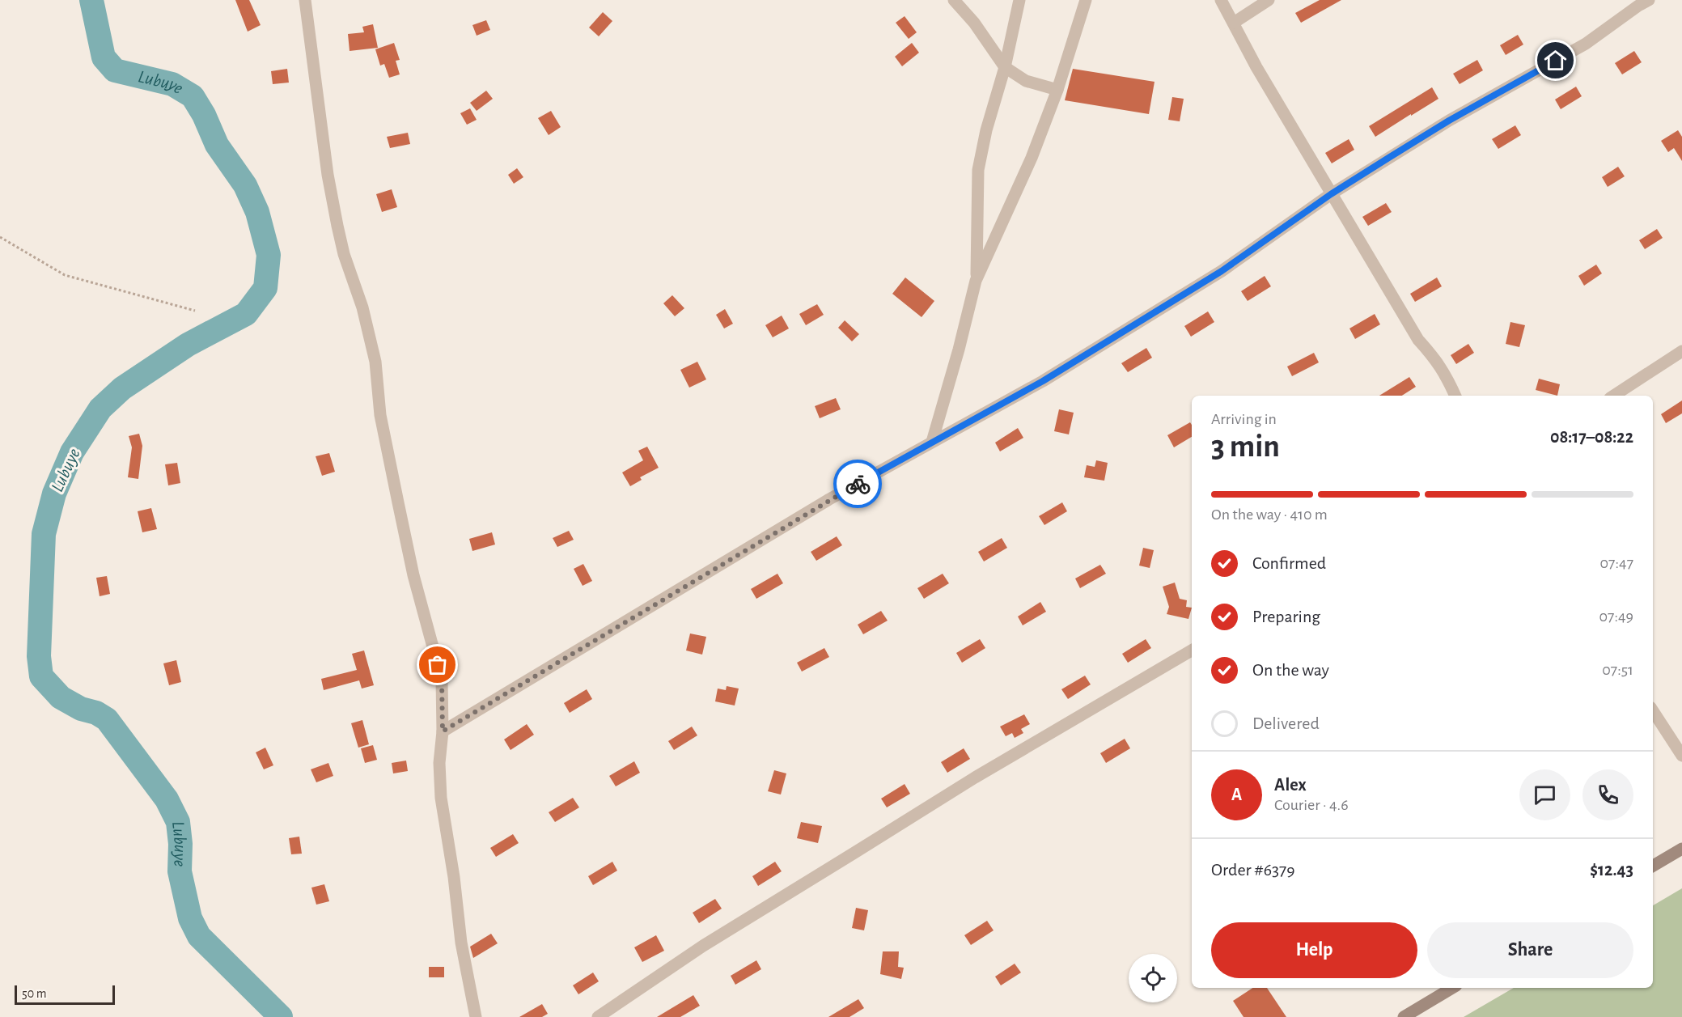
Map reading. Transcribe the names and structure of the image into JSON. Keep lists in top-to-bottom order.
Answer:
{
  "water": ["Lubuye"],
  "scale_bar": "50 m",
  "page": {
    "heading": ["3 min", "Arriving in", "08:17–08:22"],
    "panel": [
      "Alex",
      "Courier · 4.6",
      "Order #6379",
      "$12.43"
    ],
    "bar": "On the way · 410 m",
    "list": [
      ["Confirmed", "07:47"],
      ["Preparing", "07:49"],
      ["On the way", "07:51"],
      "Delivered"
    ],
    "round": "A",
    "buttons": ["Help", "Share"],
    "scale": "50 m"
  }
}
